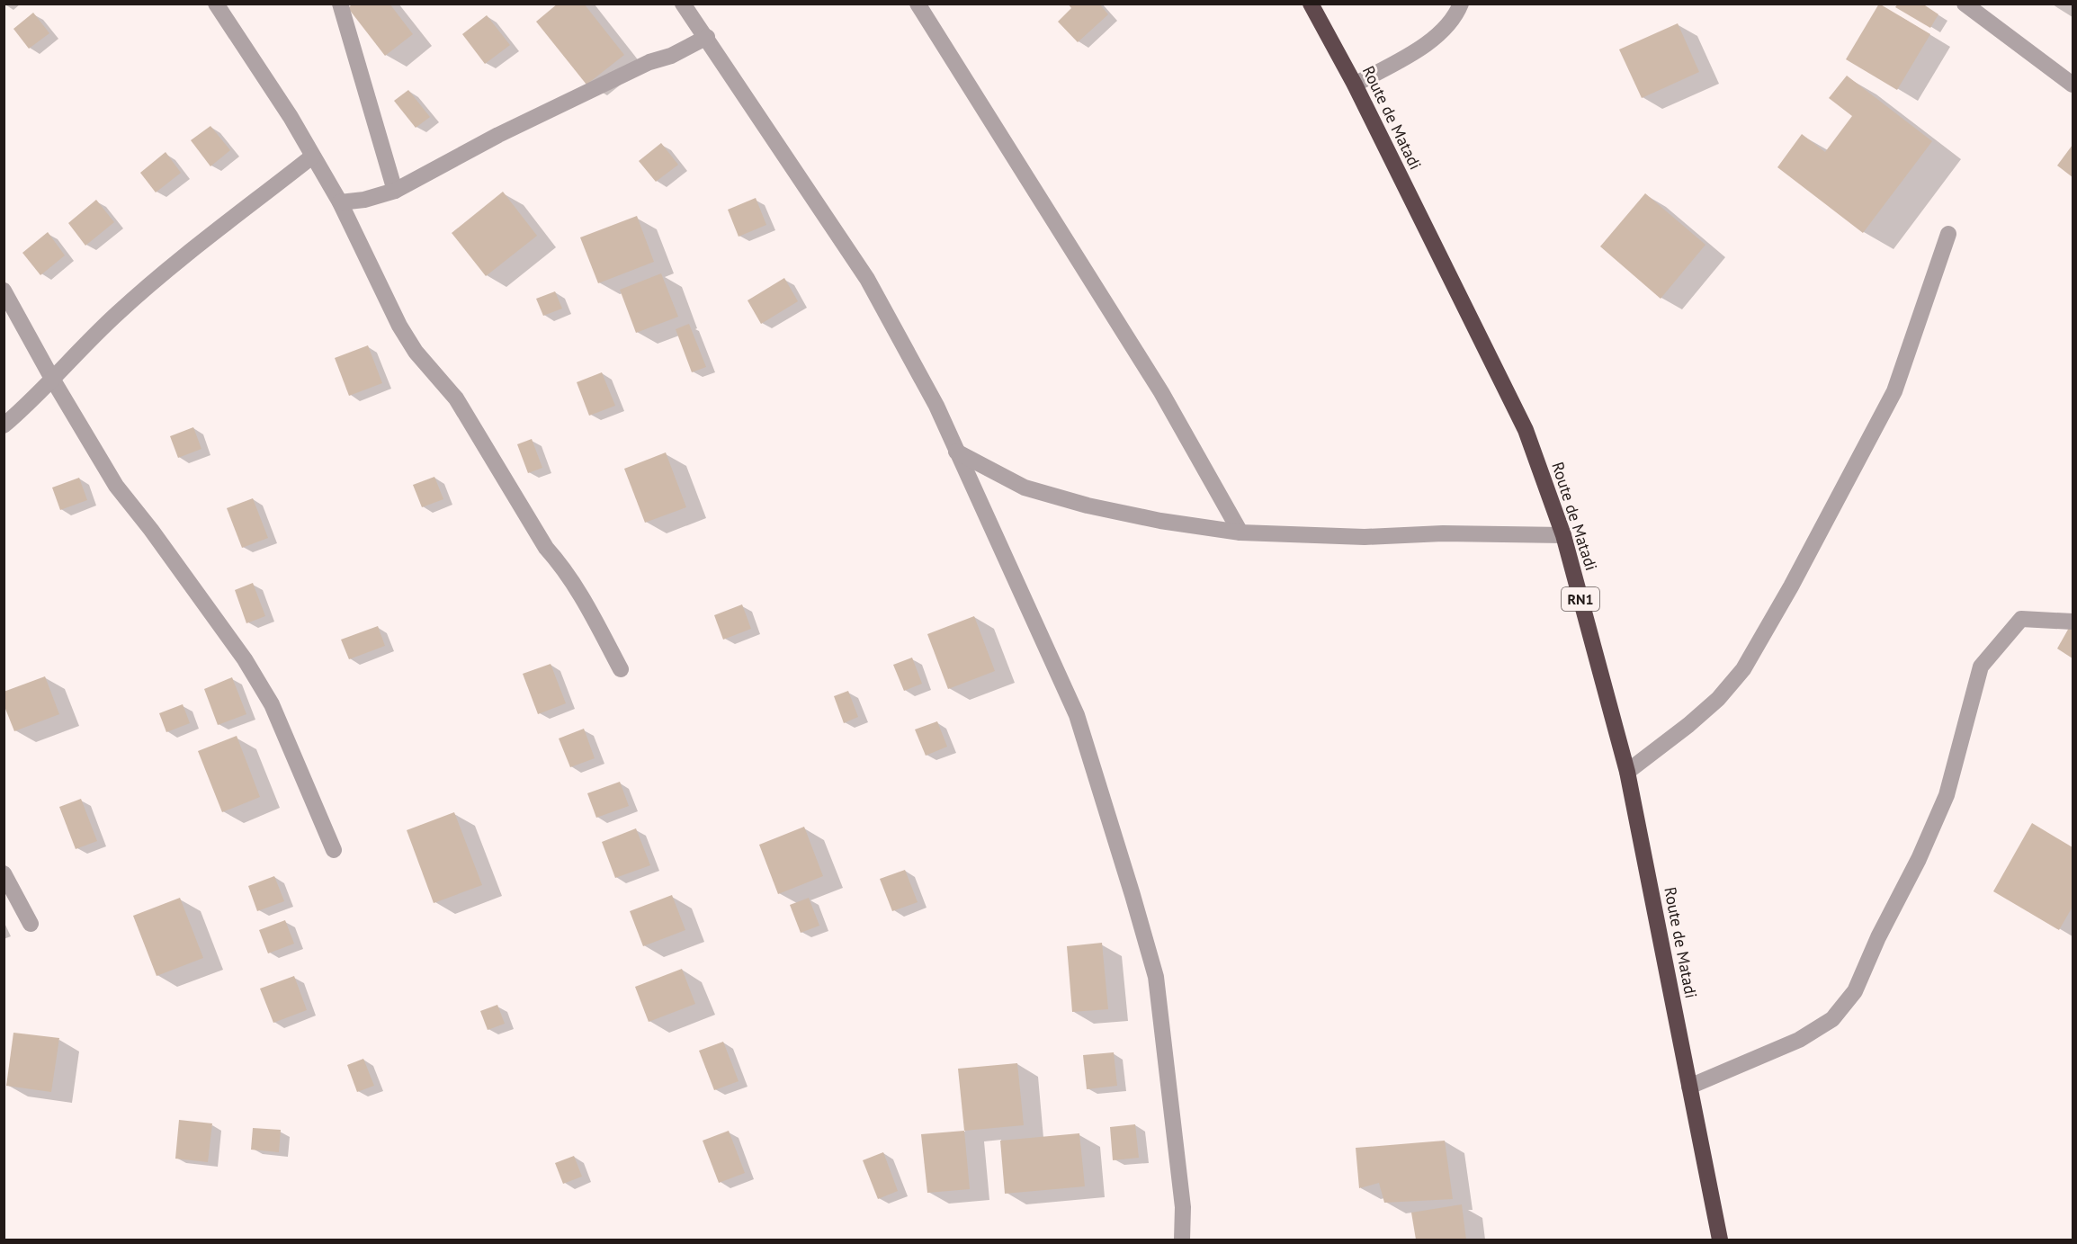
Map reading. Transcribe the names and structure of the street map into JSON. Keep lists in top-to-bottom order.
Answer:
{
  "streets": {
    "highway": ["Route de Matadi", "RN1"]
  }
}
